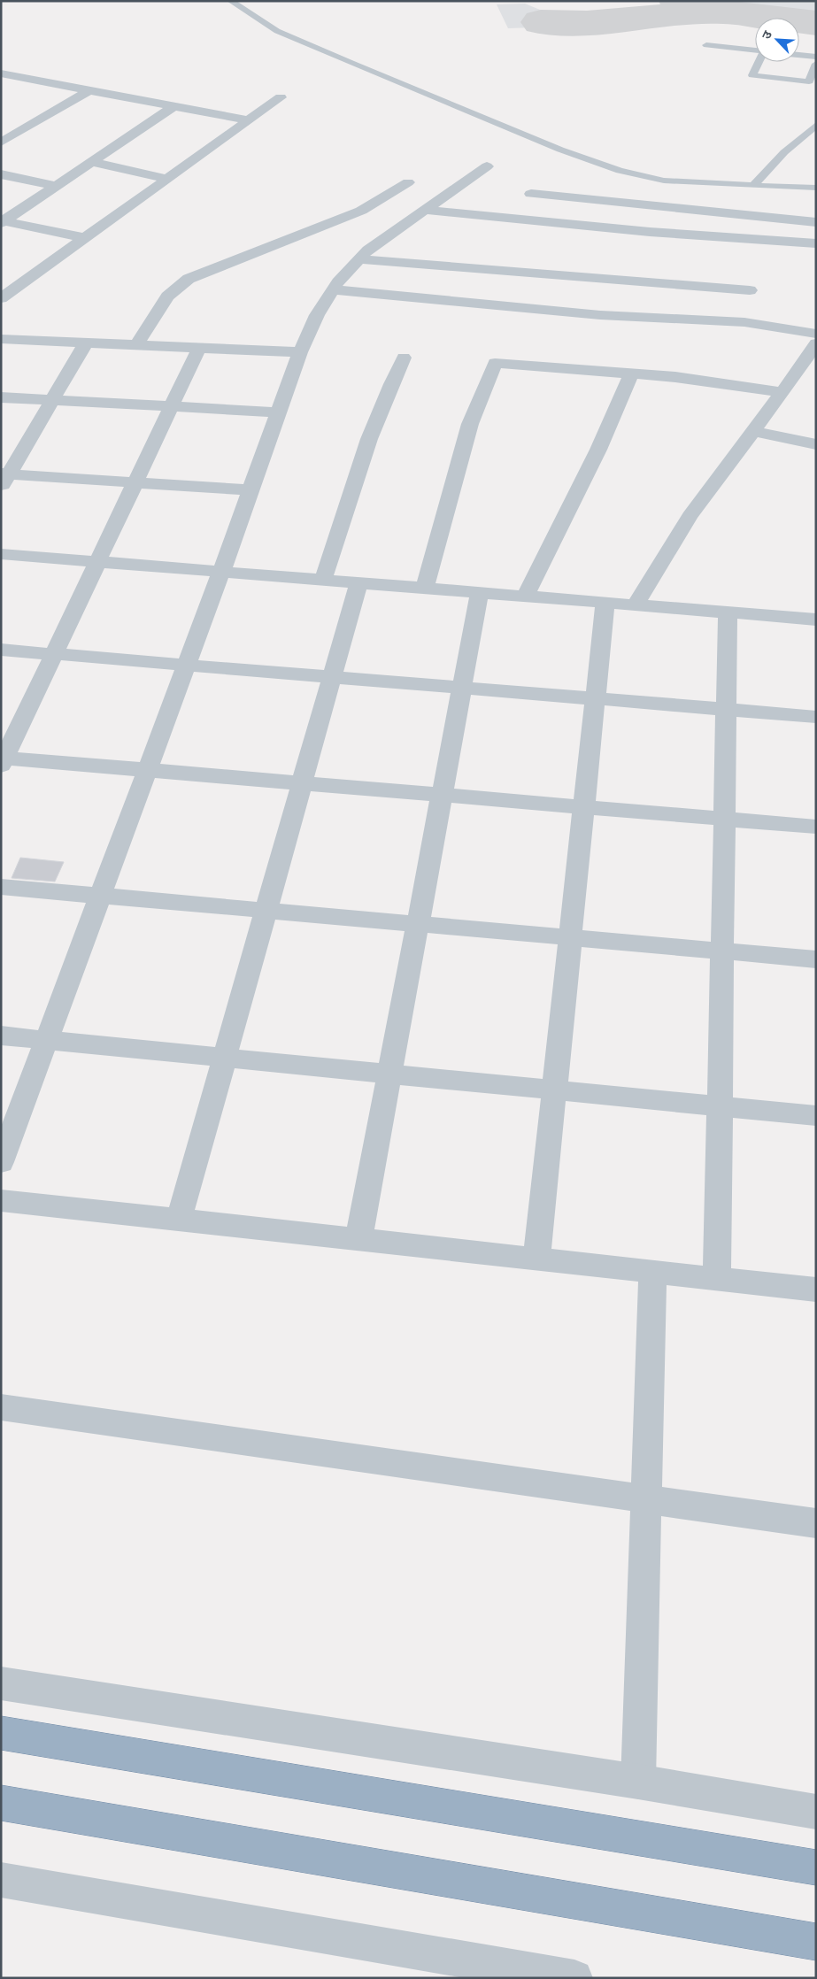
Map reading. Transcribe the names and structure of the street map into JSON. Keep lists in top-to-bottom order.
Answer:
{
  "north": "top left"
}
